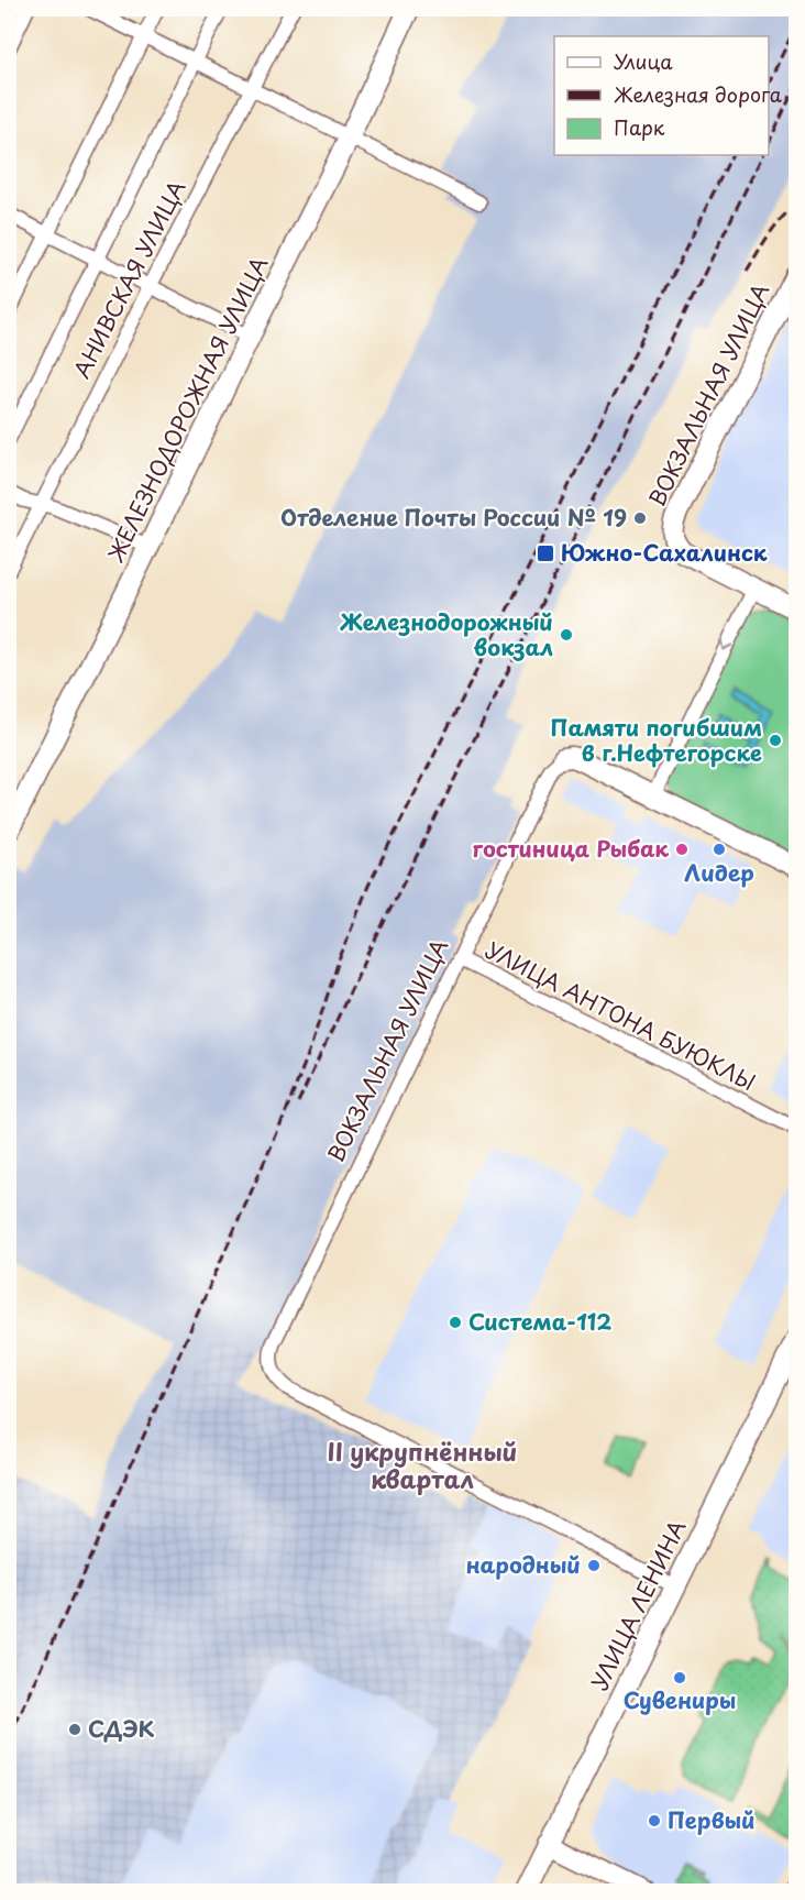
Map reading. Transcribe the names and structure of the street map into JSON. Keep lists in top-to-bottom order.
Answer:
{
  "streets": {
    "main road": ["ВОКЗАЛЬНАЯ УЛИЦА", "ЖЕЛЕЗНОДОРОЖНАЯ УЛИЦА", "УЛИЦА ЛЕНИНА"],
    "street": ["АНИВСКАЯ УЛИЦА", "УЛИЦА АНТОНА БУЮКЛЫ"]
  },
  "crossings": [
    ["ВОКЗАЛЬНАЯ УЛИЦА", "УЛИЦА АНТОНА БУЮКЛЫ"],
    ["ВОКЗАЛЬНАЯ УЛИЦА", "УЛИЦА ЛЕНИНА"]
  ],
  "districts": ["II укрупнённый квартал"],
  "places": {
    "other": [
      "Отделение Почты России № 19",
      "Железнодорожный вокзал",
      "Памяти погибшим в г.Нефтегорске",
      "гостиница Рыбак",
      "Лидер",
      "Система-112",
      "народный",
      "Сувениры",
      "СДЭК",
      "Первый"
    ],
    "transit": ["Южно-Сахалинск"]
  },
  "legend": ["Улица", "Железная дорога", "Парк"]
}
